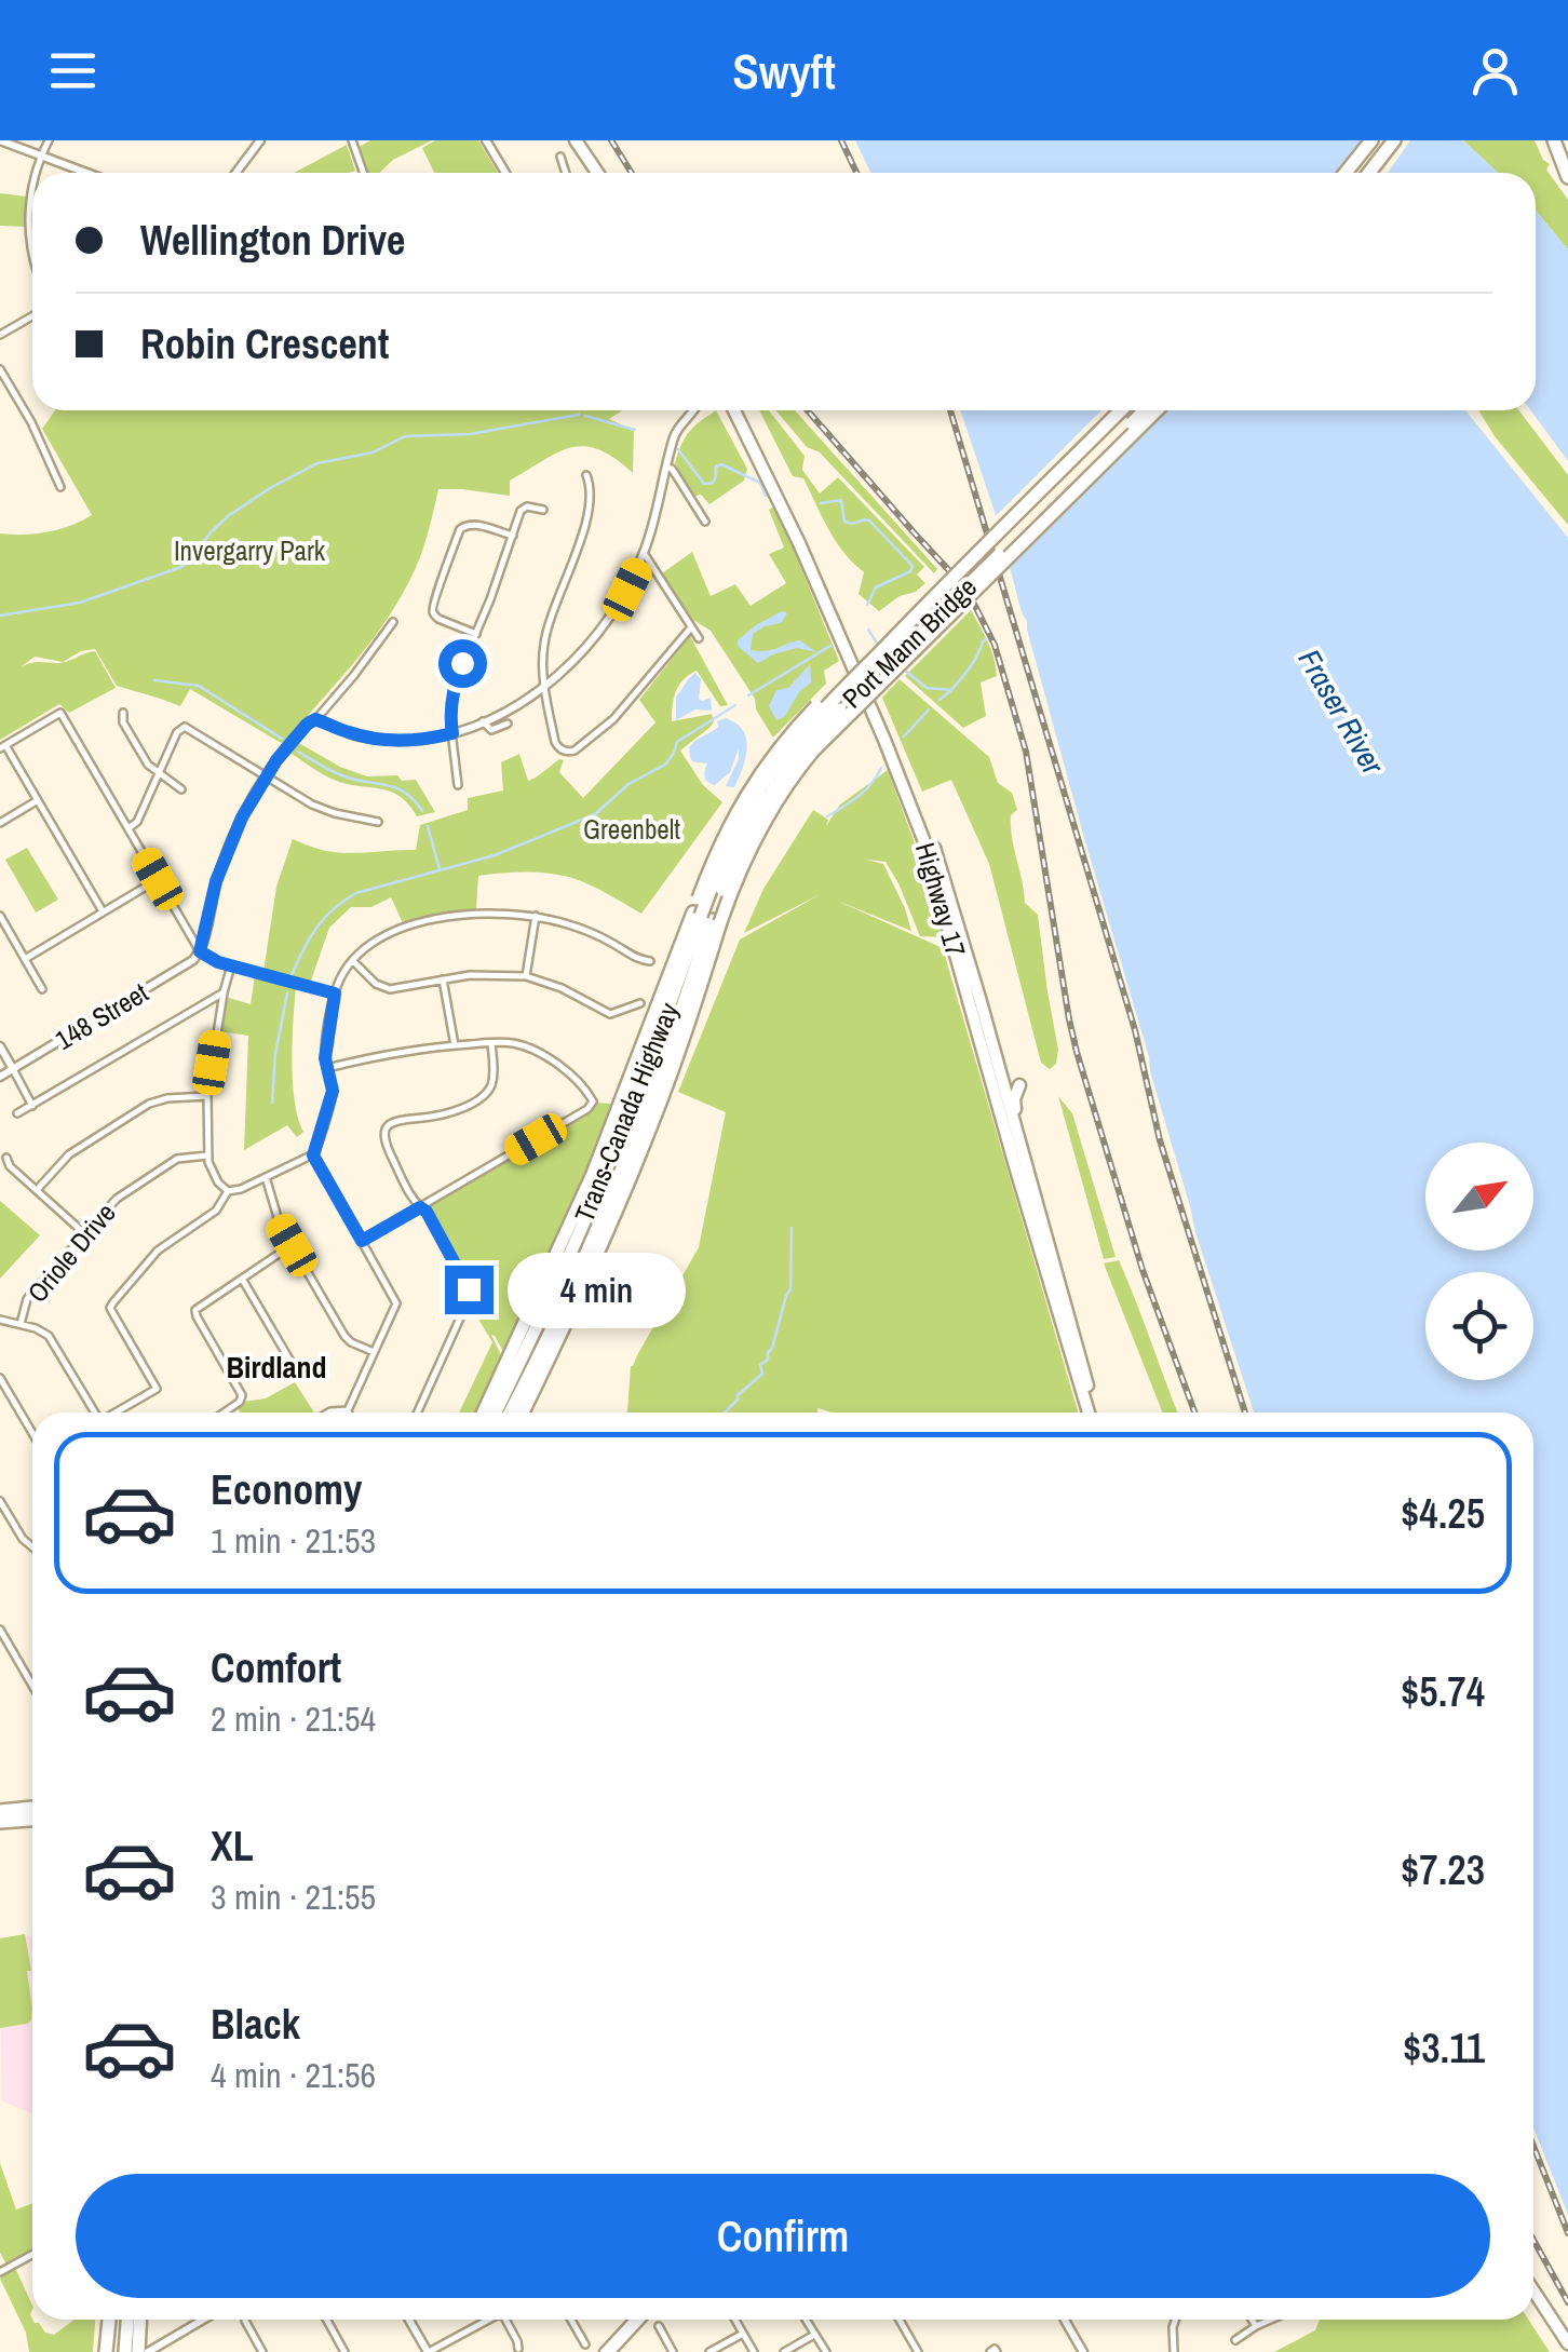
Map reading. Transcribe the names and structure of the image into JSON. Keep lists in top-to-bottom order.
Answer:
{
  "streets": {
    "highway": ["Port Mann Bridge", "Highway 17", "Trans-Canada Highway"],
    "street": ["148 Street", "Oriole Drive"]
  },
  "crossings": [
    ["Port Mann Bridge", "Trans-Canada Highway"]
  ],
  "districts": ["Birdland"],
  "water": ["Fraser River"],
  "parks": ["Invergarry Park", "Greenbelt"],
  "north": "top right",
  "page": {
    "header": "Swyft",
    "banner": ["Wellington Drive", "Robin Crescent"],
    "bubble": "4 min",
    "list": [
      {
        "name": "Economy",
        "note": "1 min · 21:53",
        "value": "$4.25"
      },
      {
        "name": "Comfort",
        "note": "2 min · 21:54",
        "value": "$5.74"
      },
      {
        "name": "XL",
        "note": "3 min · 21:55",
        "value": "$7.23"
      },
      {
        "name": "Black",
        "note": "4 min · 21:56",
        "value": "$3.11"
      }
    ],
    "buttons": "Confirm"
  }
}
